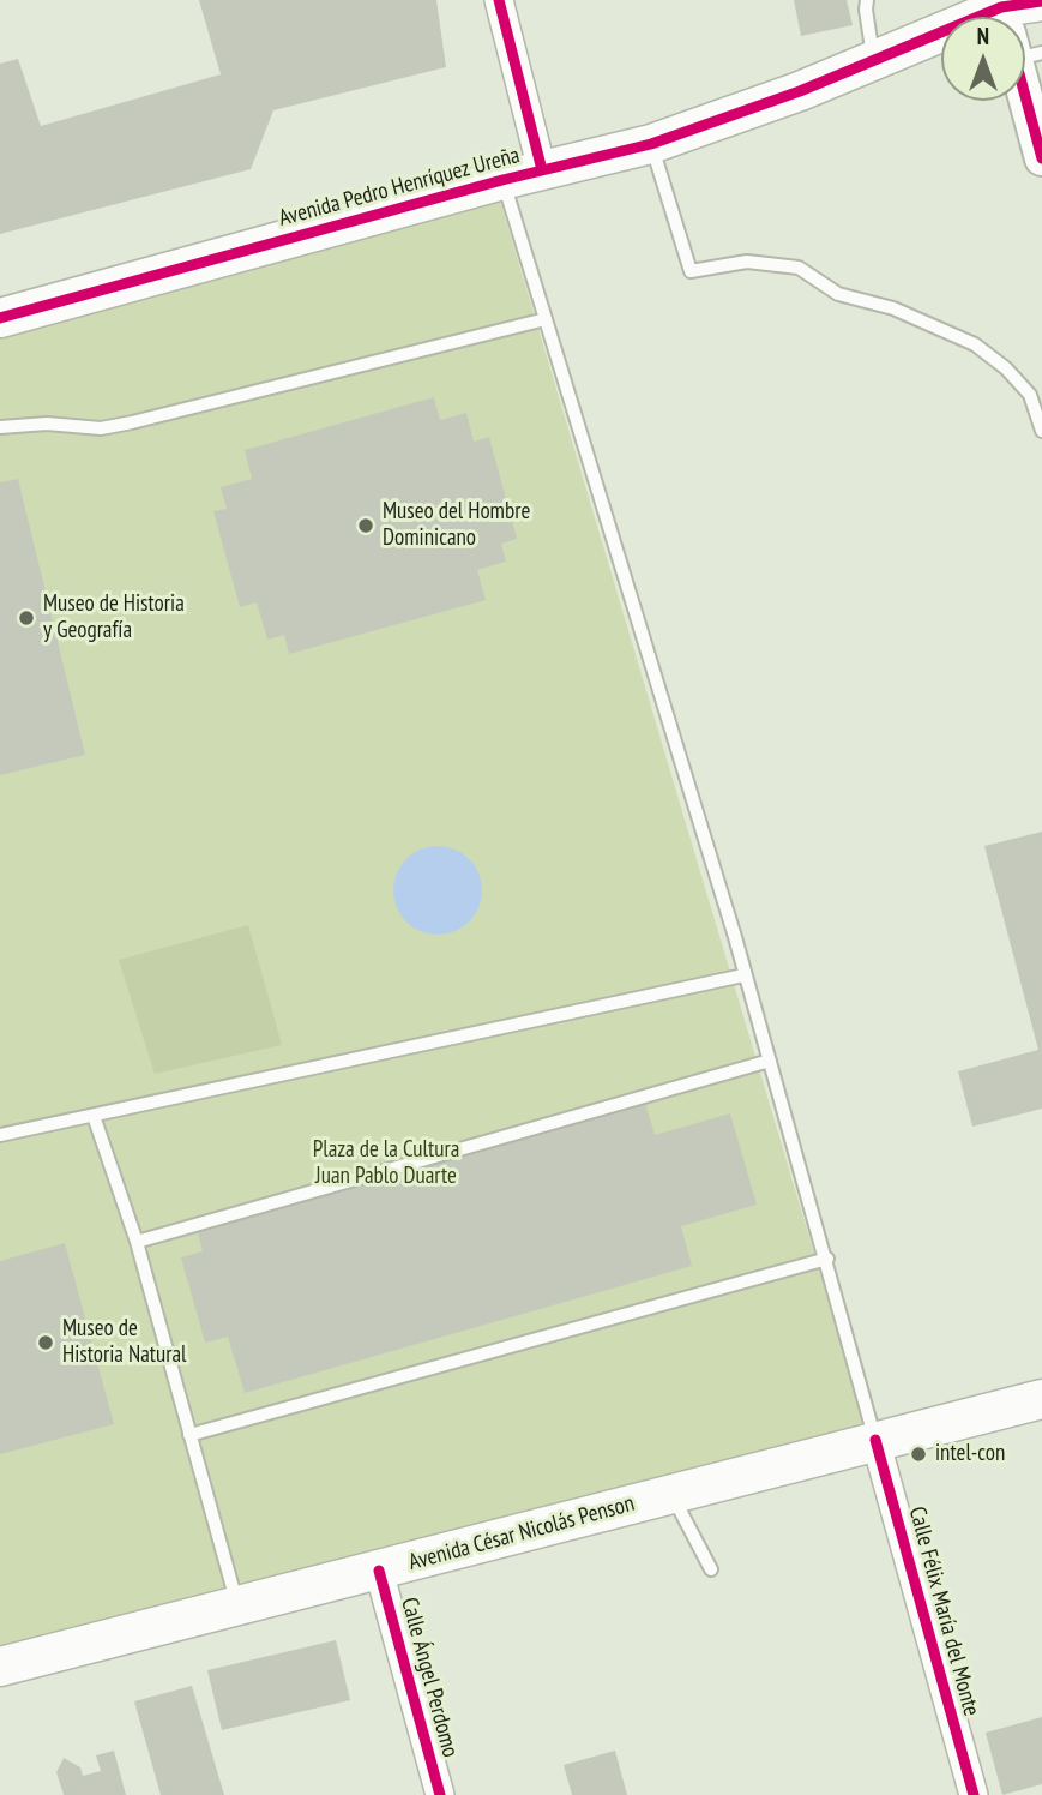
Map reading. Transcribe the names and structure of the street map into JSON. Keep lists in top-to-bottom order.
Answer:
{
  "streets": {
    "main road": ["Avenida Pedro Henríquez Ureña", "Avenida César Nicolás Penson"],
    "street": ["Calle Félix María del Monte", "Calle Ángel Perdomo"]
  },
  "crossings": [
    ["Avenida César Nicolás Penson", "Calle Félix María del Monte"],
    ["Avenida César Nicolás Penson", "Calle Ángel Perdomo"]
  ],
  "parks": ["Plaza de la Cultura Juan Pablo Duarte"],
  "places": [
    "Museo del Hombre Dominicano",
    "Museo de Historia y Geografía",
    "Museo de Historia Natural",
    "intel-con"
  ],
  "north": "top"
}
